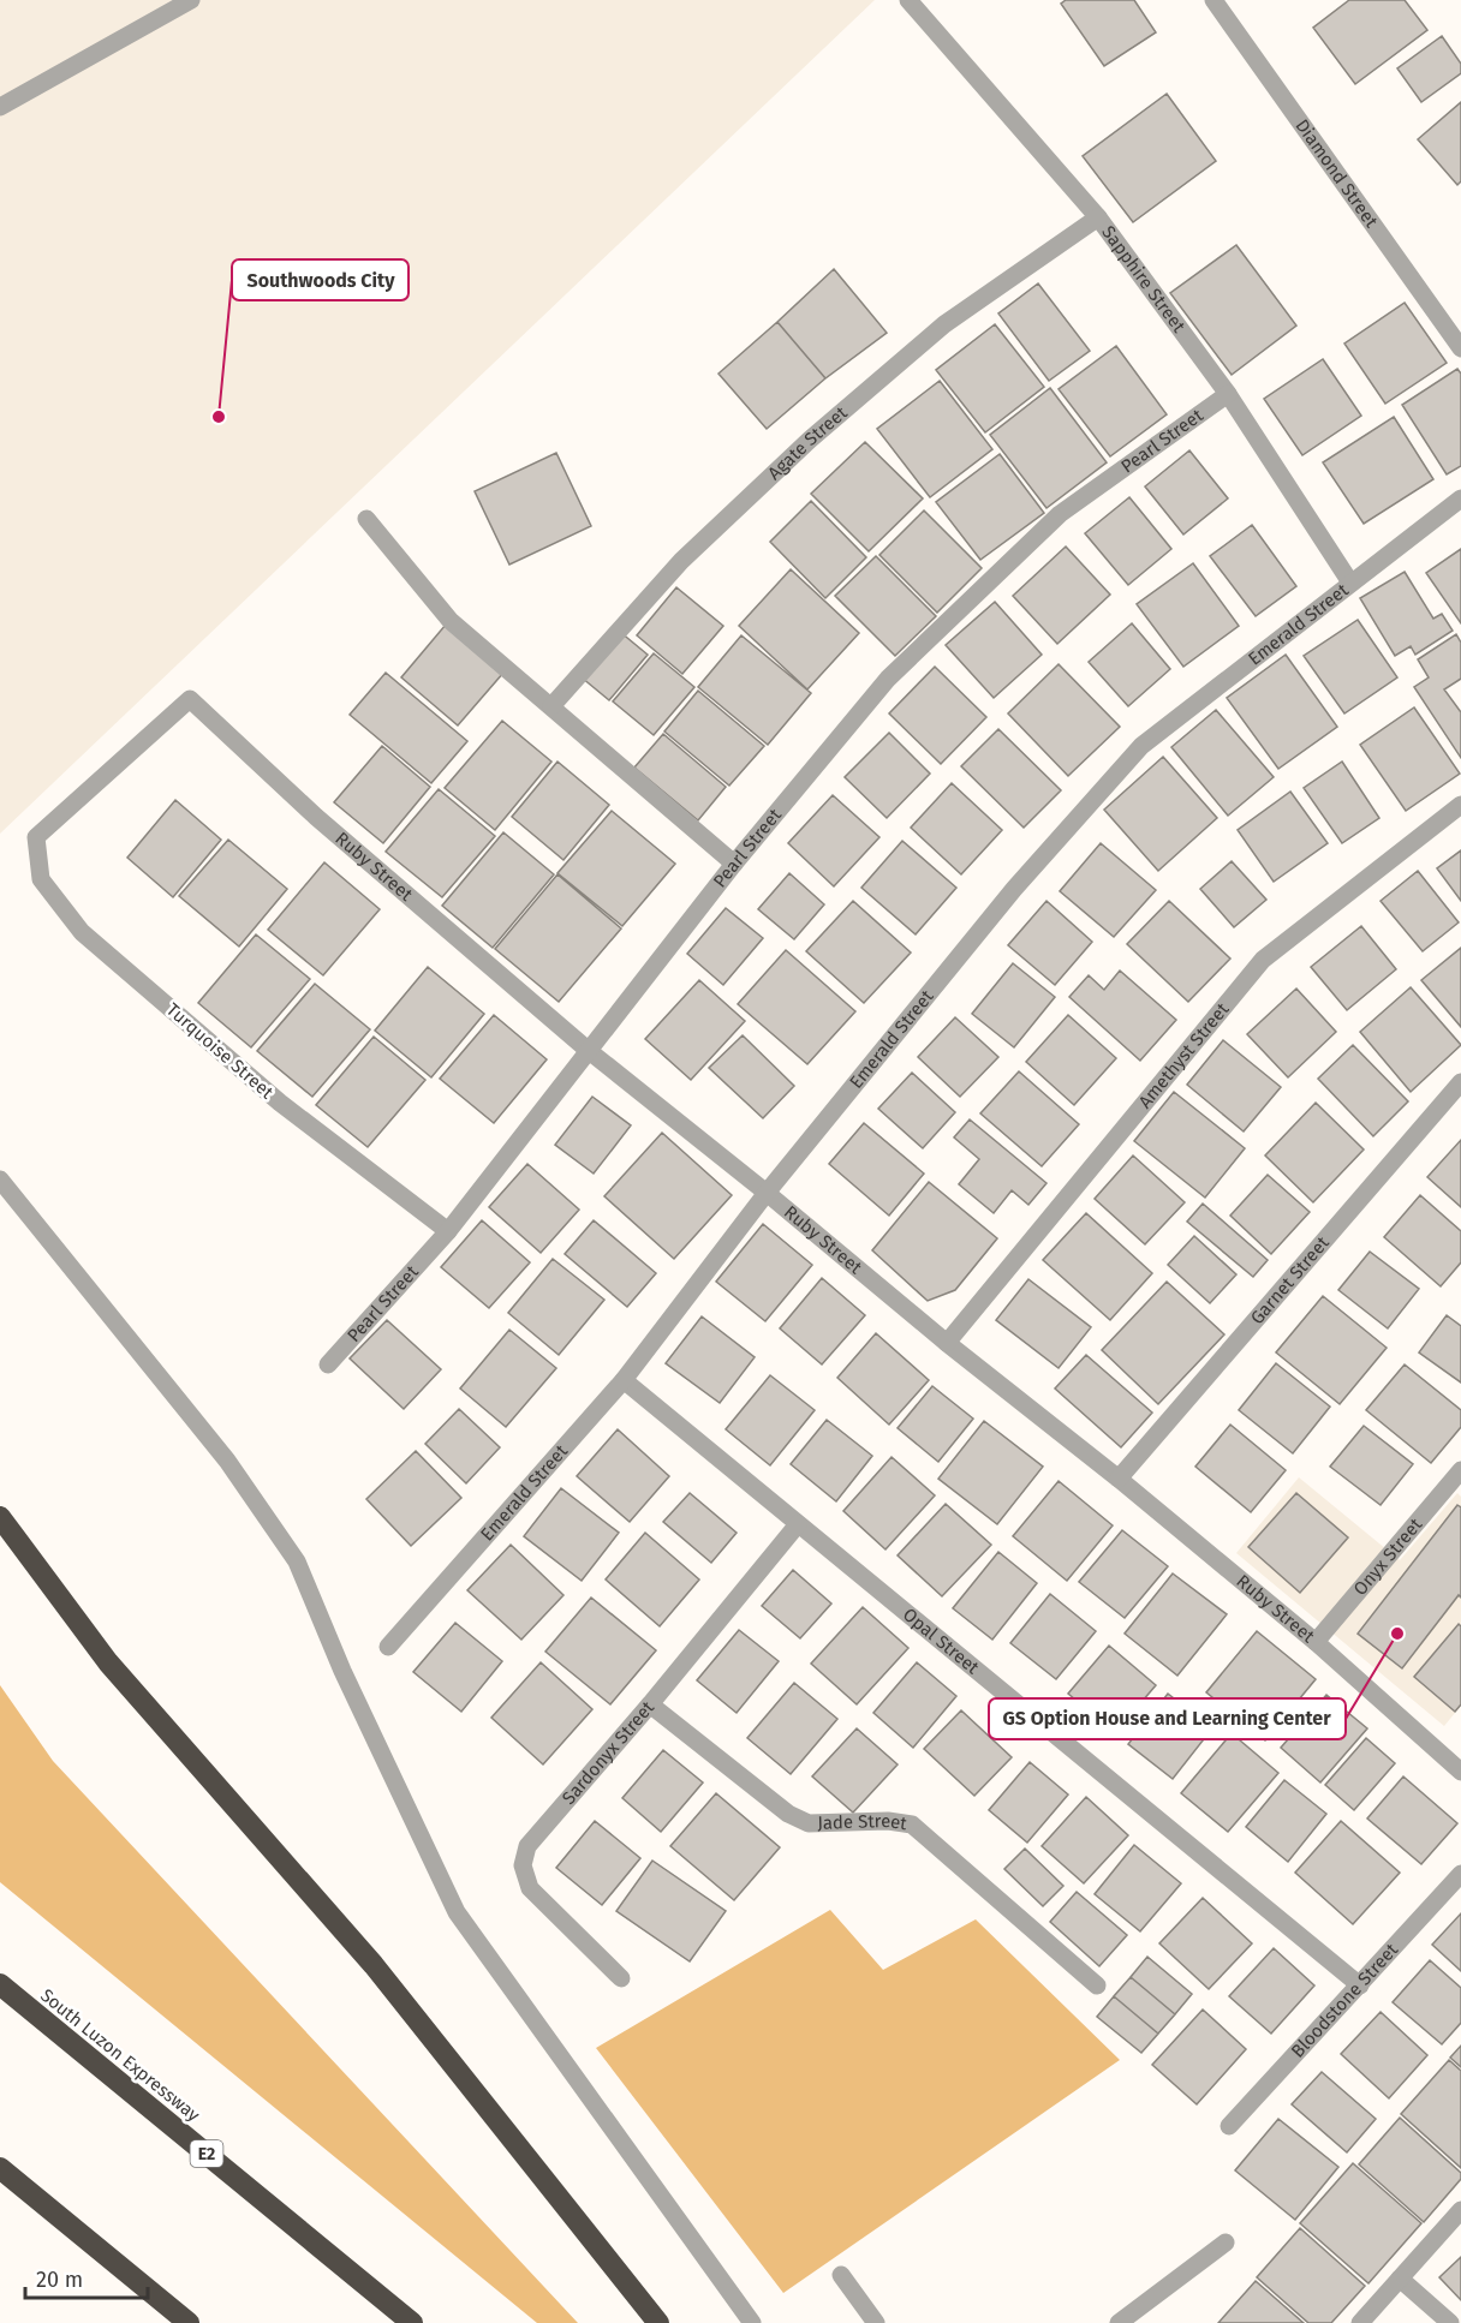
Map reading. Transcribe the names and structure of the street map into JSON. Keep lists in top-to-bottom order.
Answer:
{
  "streets": {
    "highway": ["South Luzon Expressway", "E2"],
    "street": [
      "Diamond Street",
      "Sapphire Street",
      "Pearl Street",
      "Agate Street",
      "Emerald Street",
      "Ruby Street",
      "Turquoise Street",
      "Amethyst Street",
      "Garnet Street",
      "Onyx Street",
      "Opal Street",
      "Sardonyx Street",
      "Jade Street",
      "Bloodstone Street"
    ]
  },
  "crossings": [
    ["Sapphire Street", "Pearl Street"],
    ["Sapphire Street", "Agate Street"],
    ["Sapphire Street", "Emerald Street"],
    ["Pearl Street", "Ruby Street"],
    ["Pearl Street", "Turquoise Street"],
    ["Emerald Street", "Ruby Street"],
    ["Emerald Street", "Opal Street"],
    ["Ruby Street", "Turquoise Street"],
    ["Ruby Street", "Amethyst Street"],
    ["Ruby Street", "Garnet Street"],
    ["Ruby Street", "Onyx Street"],
    ["Opal Street", "Sardonyx Street"],
    ["Opal Street", "Bloodstone Street"],
    ["Sardonyx Street", "Jade Street"]
  ],
  "places": ["Southwoods City", "GS Option House and Learning Center"],
  "scale_bar": "20 m"
}
